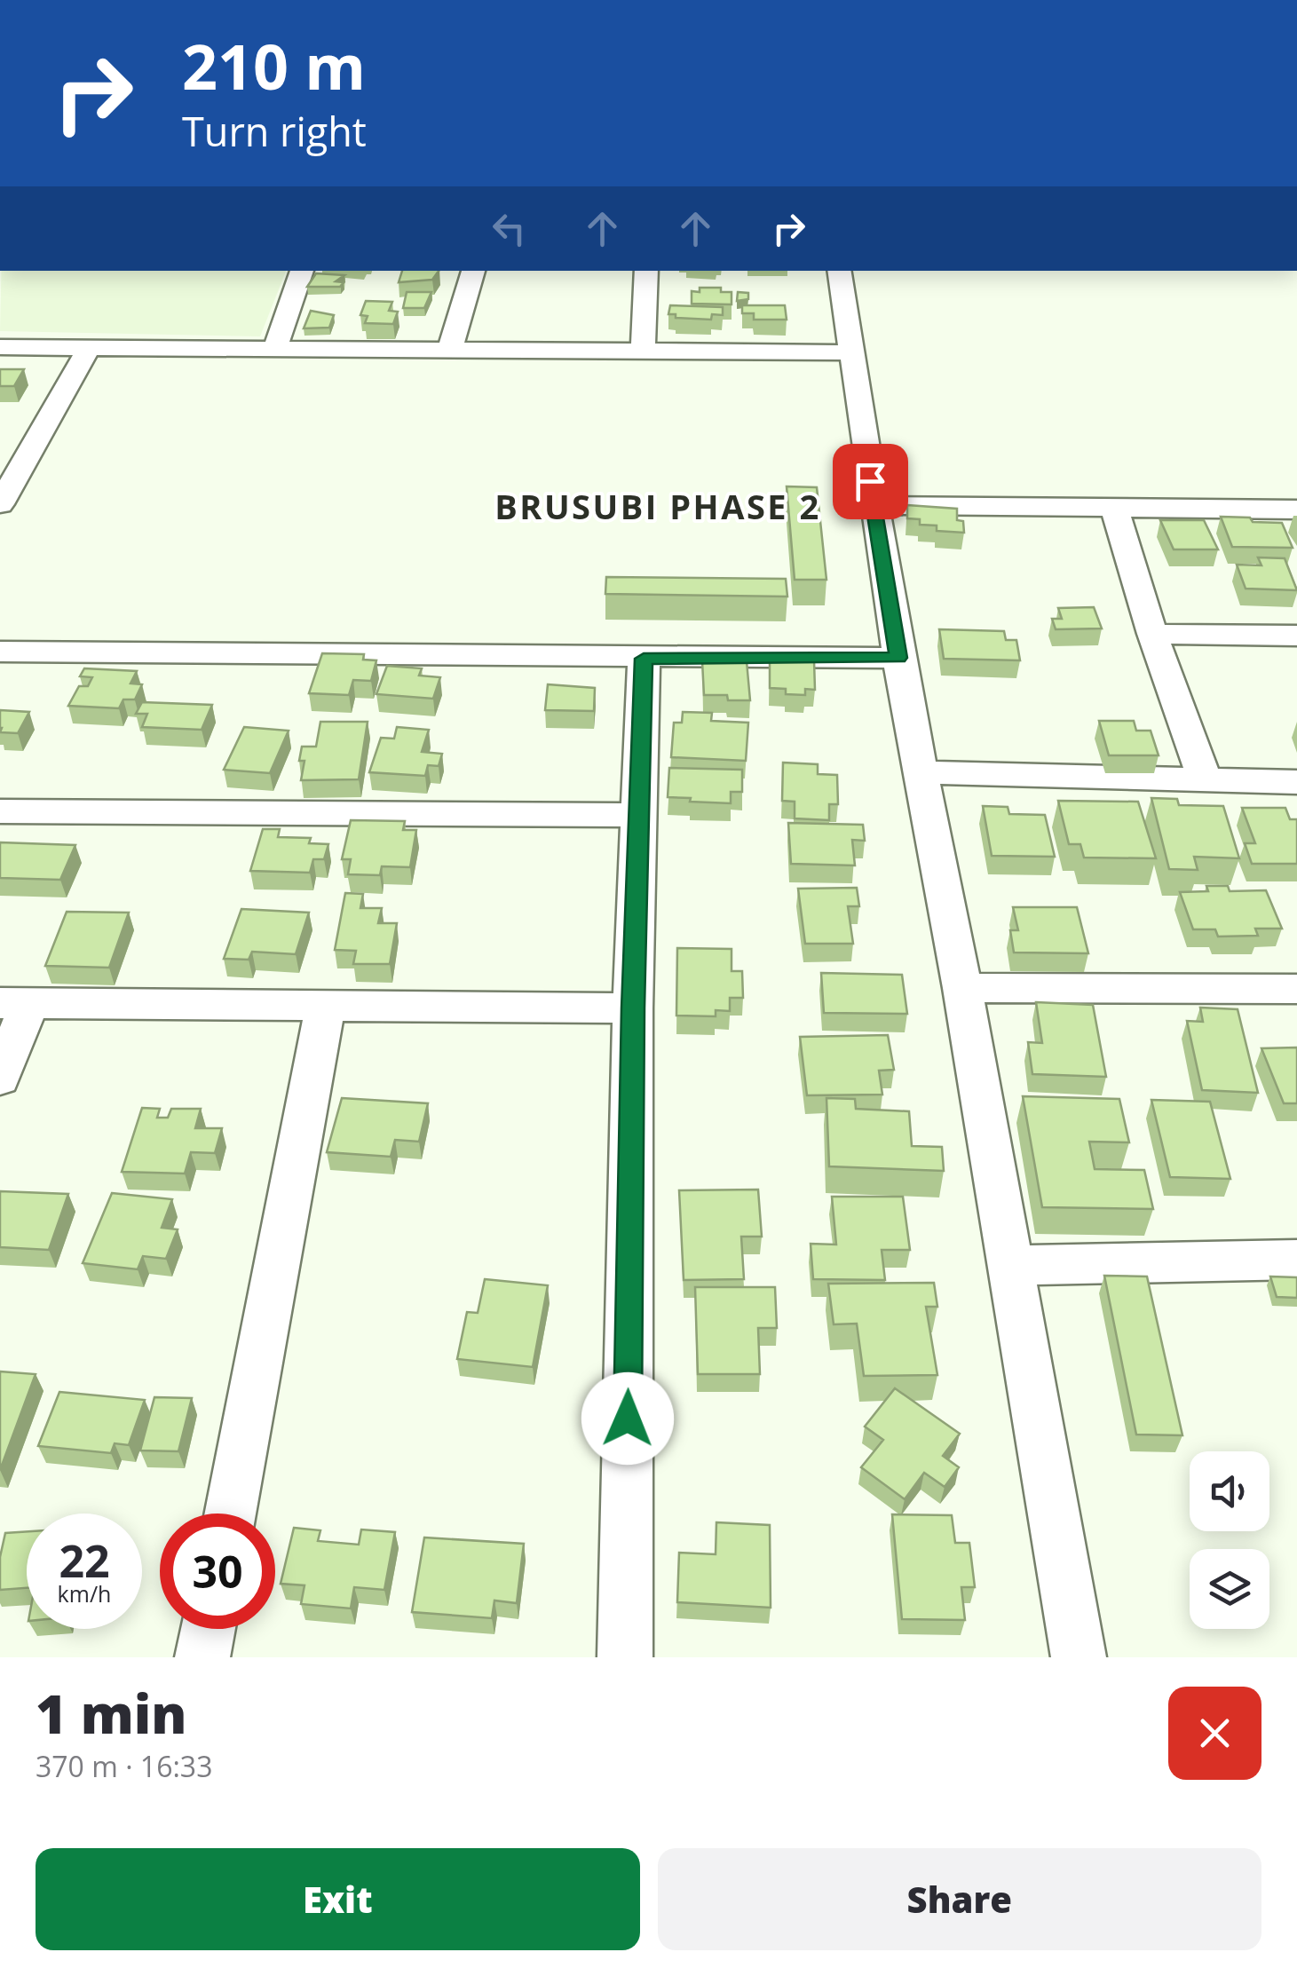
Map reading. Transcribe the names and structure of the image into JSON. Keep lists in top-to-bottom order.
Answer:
{
  "districts": ["BRUSUBI PHASE 2"],
  "page": {
    "turn": ["210 m", "Turn right"],
    "speed": "22 km/h",
    "limit": "30",
    "heading": ["1 min", "370 m · 16:33"],
    "buttons": ["Exit", "Share"]
  }
}
